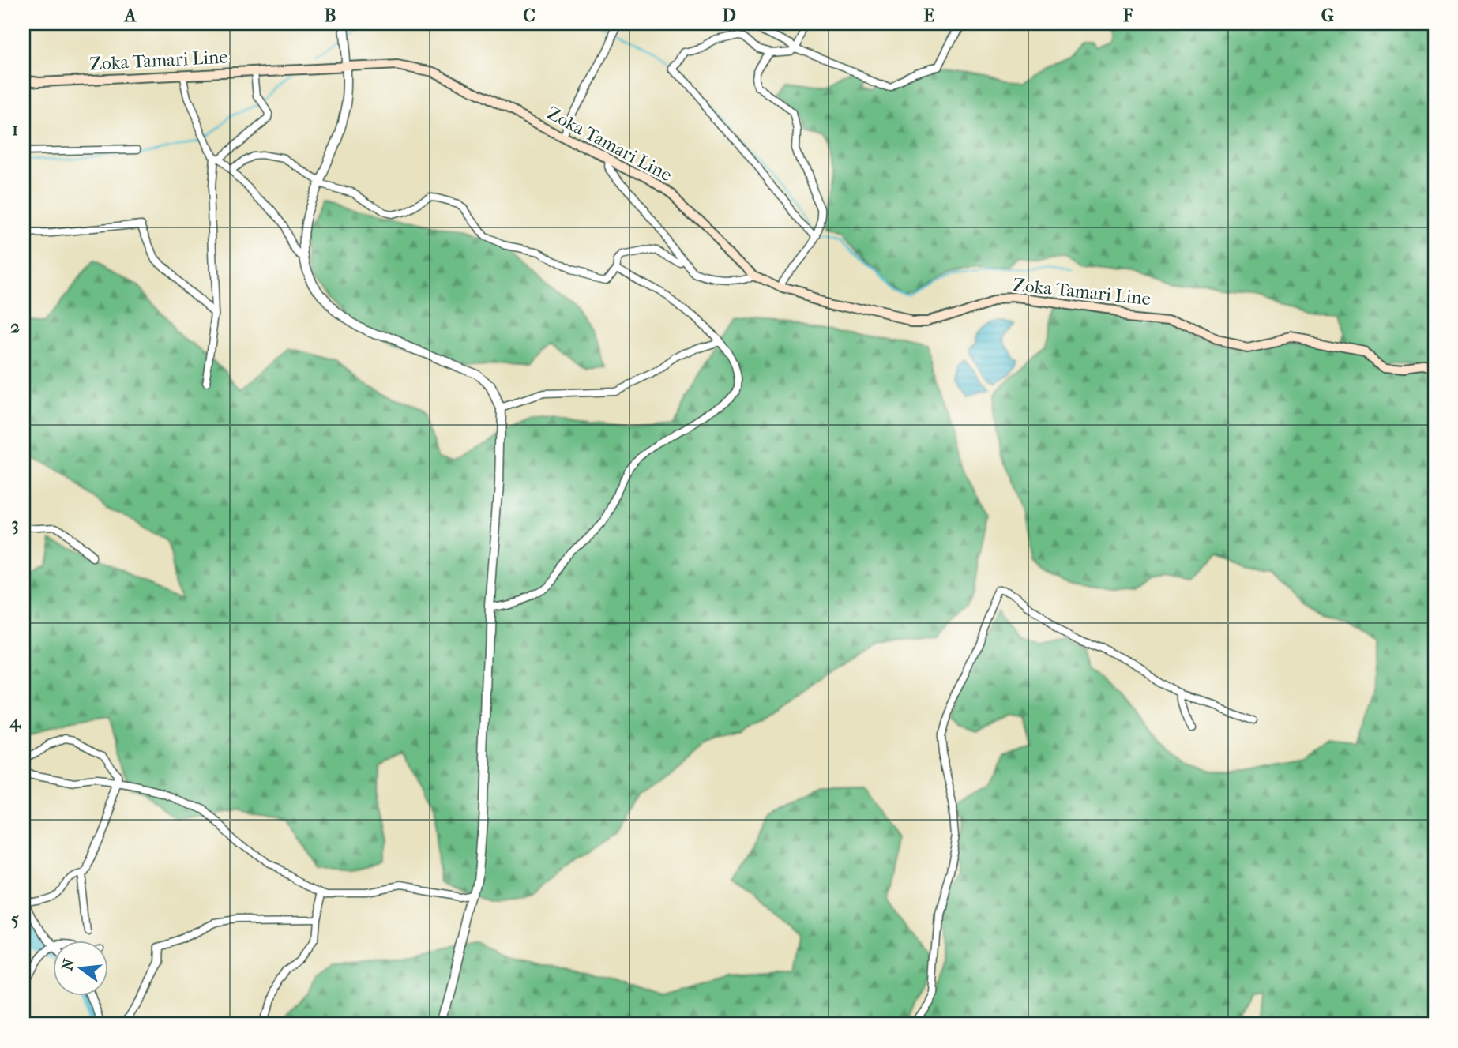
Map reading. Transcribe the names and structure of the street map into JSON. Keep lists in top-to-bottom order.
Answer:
{
  "streets": {
    "main road": ["Zoka Tamari Line"]
  },
  "north": "left",
  "grid": {
    "columns": [
      "A",
      "B",
      "C",
      "D",
      "E",
      "F",
      "G"
    ],
    "rows": [
      "1",
      "2",
      "3",
      "4",
      "5"
    ]
  }
}
